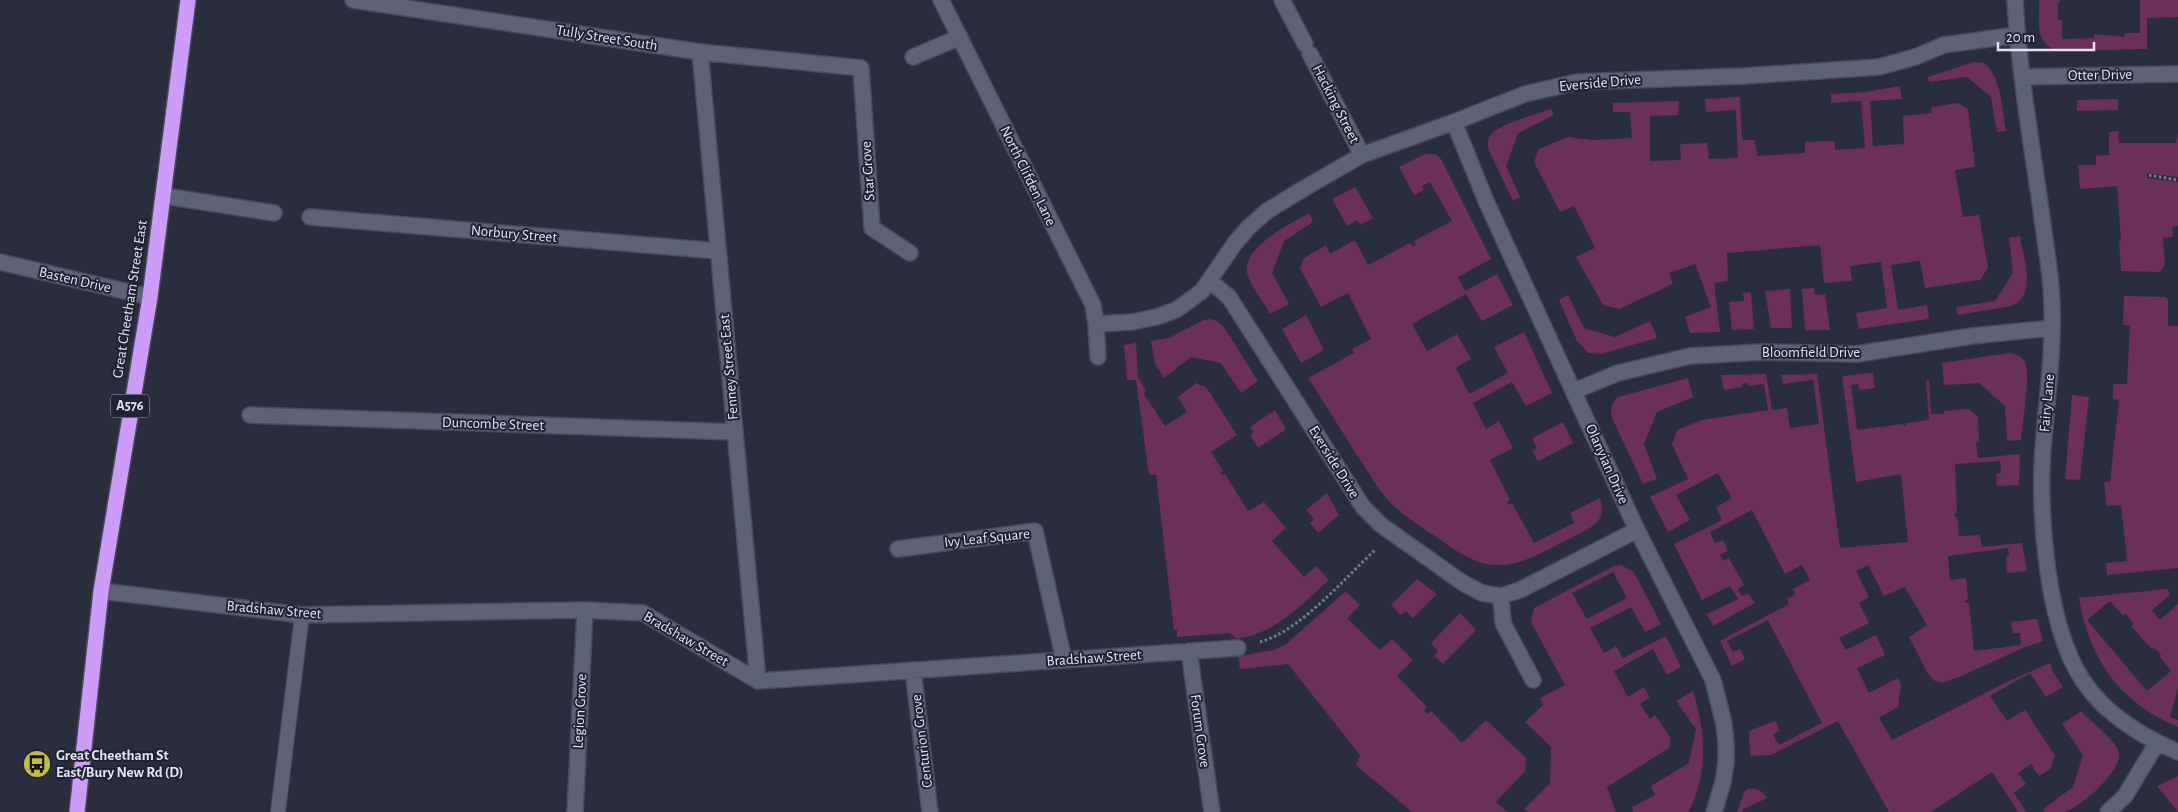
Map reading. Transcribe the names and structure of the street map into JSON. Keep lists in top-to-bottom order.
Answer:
{
  "streets": {
    "highway": ["Great Cheetham Street East", "A576"],
    "street": [
      "Tully Street South",
      "Otter Drive",
      "Everside Drive",
      "Hacking Street",
      "Star Grove",
      "North Clifden Lane",
      "Norbury Street",
      "Basten Drive",
      "Bloomfield Drive",
      "Fenney Street East",
      "Fairy Lane",
      "Duncombe Street",
      "Olanyian Drive",
      "Ivy Leaf Square",
      "Bradshaw Street",
      "Legion Grove",
      "Forum Grove",
      "Centurion Grove"
    ]
  },
  "crossings": [
    ["Tully Street South", "Star Grove"],
    ["Tully Street South", "Fenney Street East"],
    ["Otter Drive", "Fairy Lane"],
    ["Everside Drive", "Hacking Street"],
    ["Everside Drive", "North Clifden Lane"],
    ["Everside Drive", "Fairy Lane"],
    ["Everside Drive", "Olanyian Drive"],
    ["Norbury Street", "Fenney Street East"],
    ["Basten Drive", "Great Cheetham Street East"],
    ["Great Cheetham Street East", "Bradshaw Street"],
    ["Bloomfield Drive", "Fairy Lane"],
    ["Bloomfield Drive", "Olanyian Drive"],
    ["Fenney Street East", "Duncombe Street"],
    ["Fenney Street East", "Bradshaw Street"],
    ["Ivy Leaf Square", "Bradshaw Street"],
    ["Bradshaw Street", "Legion Grove"],
    ["Bradshaw Street", "Forum Grove"],
    ["Bradshaw Street", "Centurion Grove"]
  ],
  "places": {
    "bus stop": ["Great Cheetham St East/Bury New Rd (D)"]
  },
  "scale_bar": "20 m"
}
